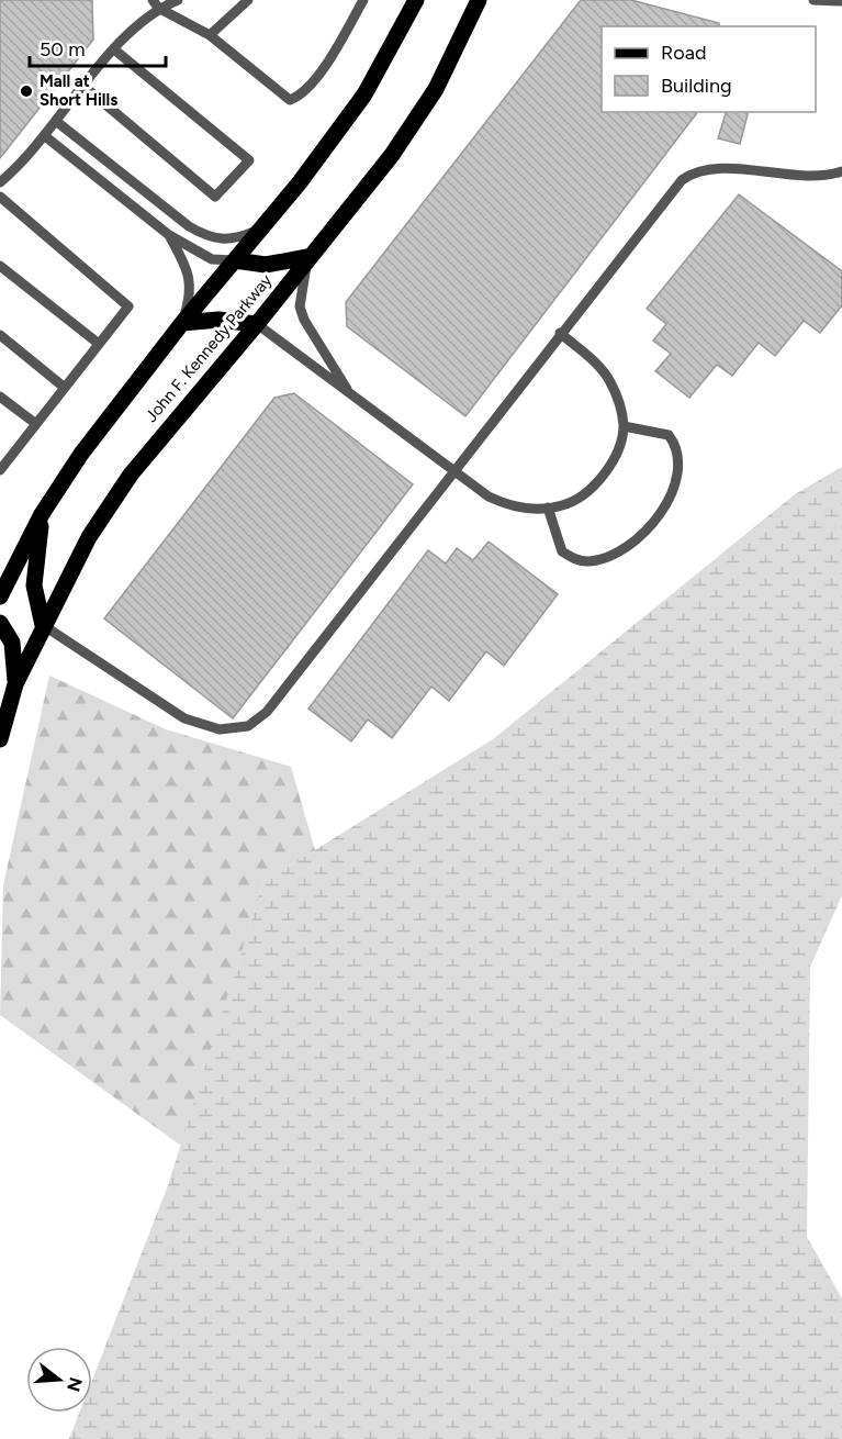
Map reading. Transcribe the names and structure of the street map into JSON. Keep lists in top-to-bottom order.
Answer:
{
  "streets": {
    "main road": ["John F. Kennedy Parkway"]
  },
  "places": ["Mall at Short Hills"],
  "legend": ["Road", "Building"],
  "scale_bar": "50 m",
  "north": "right"
}
